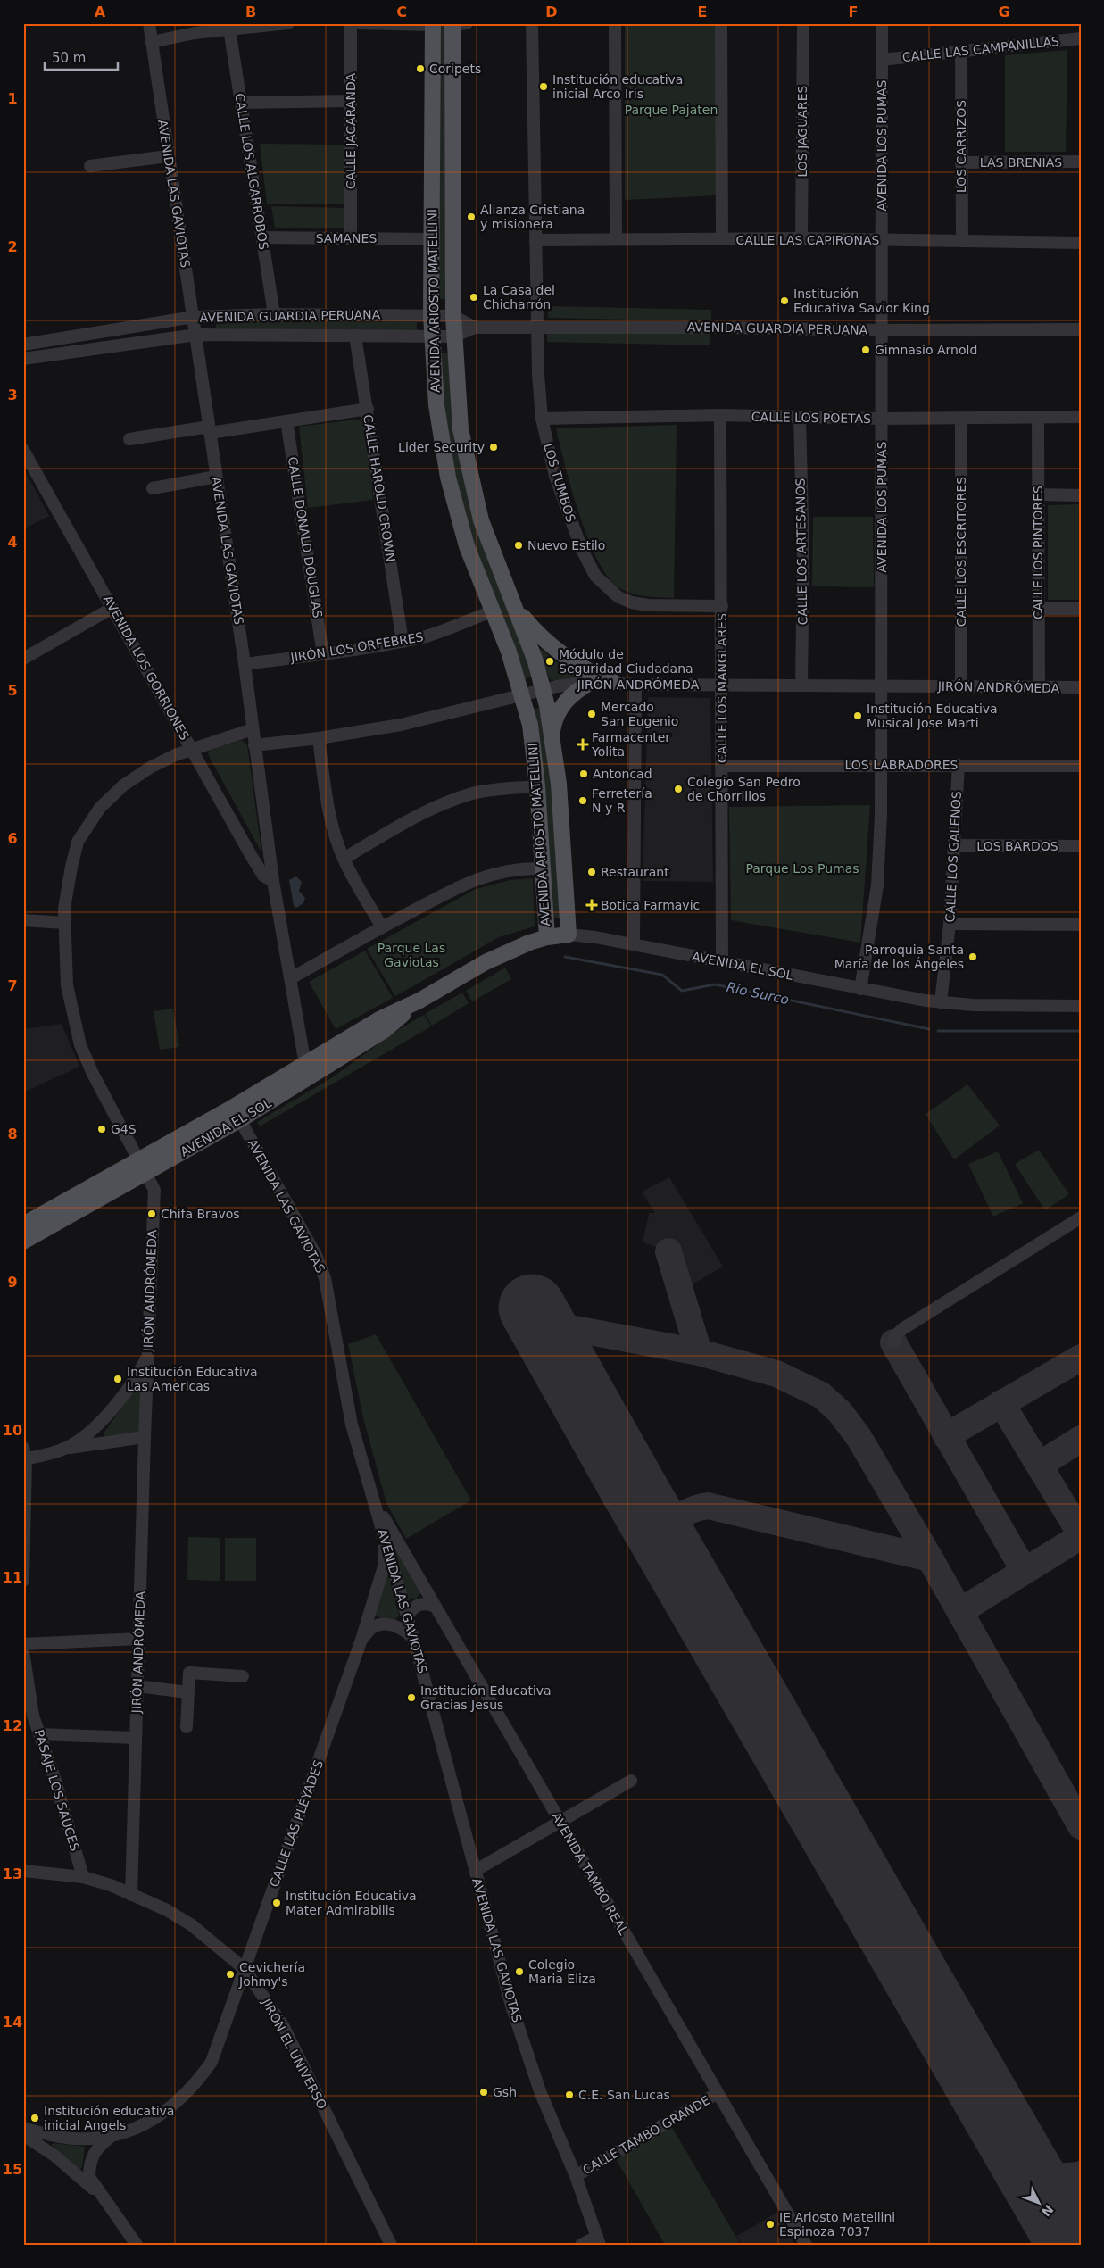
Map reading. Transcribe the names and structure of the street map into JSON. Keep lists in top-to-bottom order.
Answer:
{
  "streets": {
    "main road": ["AVENIDA ARIOSTO MATELLINI", "AVENIDA EL SOL"],
    "street": [
      "CALLE LAS CAMPANILLAS",
      "CALLE JACARANDA",
      "LOS JAGUARES",
      "AVENIDA LOS PUMAS",
      "LOS CARRIZOS",
      "LAS BRENIAS",
      "CALLE LOS ALGARROBOS",
      "AVENIDA LAS GAVIOTAS",
      "SAMANES",
      "CALLE LAS CAPIRONAS",
      "AVENIDA GUARDIA PERUANA",
      "CALLE LOS POETAS",
      "LOS TUMBOS",
      "CALLE HAROLD CROWN",
      "CALLE DONALD DOUGLAS",
      "CALLE LOS ARTESANOS",
      "CALLE LOS ESCRITORES",
      "CALLE LOS PINTORES",
      "JIRÓN LOS ORFEBRES",
      "AVENIDA LOS GORRIONES",
      "JIRÓN ANDRÓMEDA",
      "CALLE LOS MANGLARES",
      "LOS LABRADORES",
      "LOS BARDOS",
      "CALLE LOS GALENOS",
      "PASAJE LOS SAUCES",
      "CALLE LAS PLÉYADES",
      "AVENIDA TAMBO REAL",
      "JIRÓN EL UNIVERSO",
      "CALLE TAMBO GRANDE"
    ]
  },
  "crossings": [
    ["CALLE LAS CAMPANILLAS", "AVENIDA LOS PUMAS"],
    ["CALLE LAS CAMPANILLAS", "LOS CARRIZOS"],
    ["CALLE JACARANDA", "SAMANES"],
    ["LOS JAGUARES", "CALLE LAS CAPIRONAS"],
    ["AVENIDA LOS PUMAS", "CALLE LAS CAPIRONAS"],
    ["AVENIDA LOS PUMAS", "AVENIDA GUARDIA PERUANA"],
    ["AVENIDA LOS PUMAS", "CALLE LOS POETAS"],
    ["AVENIDA LOS PUMAS", "JIRÓN ANDRÓMEDA"],
    ["AVENIDA LOS PUMAS", "LOS LABRADORES"],
    ["AVENIDA LOS PUMAS", "AVENIDA EL SOL"],
    ["LOS CARRIZOS", "LAS BRENIAS"],
    ["LOS CARRIZOS", "CALLE LAS CAPIRONAS"],
    ["CALLE LOS ALGARROBOS", "SAMANES"],
    ["CALLE LOS ALGARROBOS", "AVENIDA GUARDIA PERUANA"],
    ["AVENIDA LAS GAVIOTAS", "AVENIDA GUARDIA PERUANA"],
    ["AVENIDA LAS GAVIOTAS", "JIRÓN LOS ORFEBRES"],
    ["AVENIDA LAS GAVIOTAS", "AVENIDA LOS GORRIONES"],
    ["AVENIDA LAS GAVIOTAS", "JIRÓN ANDRÓMEDA"],
    ["AVENIDA LAS GAVIOTAS", "AVENIDA EL SOL"],
    ["AVENIDA LAS GAVIOTAS", "CALLE LAS PLÉYADES"],
    ["AVENIDA LAS GAVIOTAS", "AVENIDA TAMBO REAL"],
    ["AVENIDA LAS GAVIOTAS", "CALLE TAMBO GRANDE"],
    ["SAMANES", "AVENIDA ARIOSTO MATELLINI"],
    ["CALLE LAS CAPIRONAS", "LOS TUMBOS"],
    ["AVENIDA ARIOSTO MATELLINI", "AVENIDA GUARDIA PERUANA"],
    ["AVENIDA ARIOSTO MATELLINI", "JIRÓN LOS ORFEBRES"],
    ["AVENIDA ARIOSTO MATELLINI", "JIRÓN ANDRÓMEDA"],
    ["AVENIDA ARIOSTO MATELLINI", "AVENIDA EL SOL"],
    ["AVENIDA GUARDIA PERUANA", "LOS TUMBOS"],
    ["AVENIDA GUARDIA PERUANA", "CALLE HAROLD CROWN"],
    ["CALLE LOS POETAS", "LOS TUMBOS"],
    ["CALLE LOS POETAS", "CALLE LOS ARTESANOS"],
    ["CALLE LOS POETAS", "CALLE LOS ESCRITORES"],
    ["CALLE LOS POETAS", "CALLE LOS PINTORES"],
    ["CALLE LOS POETAS", "CALLE LOS MANGLARES"],
    ["LOS TUMBOS", "CALLE LOS MANGLARES"],
    ["CALLE HAROLD CROWN", "JIRÓN LOS ORFEBRES"],
    ["CALLE DONALD DOUGLAS", "JIRÓN LOS ORFEBRES"],
    ["CALLE LOS ARTESANOS", "JIRÓN ANDRÓMEDA"],
    ["CALLE LOS ESCRITORES", "JIRÓN ANDRÓMEDA"],
    ["CALLE LOS PINTORES", "JIRÓN ANDRÓMEDA"],
    ["AVENIDA LOS GORRIONES", "JIRÓN ANDRÓMEDA"],
    ["JIRÓN ANDRÓMEDA", "CALLE LOS MANGLARES"],
    ["JIRÓN ANDRÓMEDA", "AVENIDA EL SOL"],
    ["JIRÓN ANDRÓMEDA", "JIRÓN EL UNIVERSO"],
    ["CALLE LOS MANGLARES", "LOS LABRADORES"],
    ["CALLE LOS MANGLARES", "AVENIDA EL SOL"],
    ["LOS LABRADORES", "CALLE LOS GALENOS"],
    ["LOS BARDOS", "CALLE LOS GALENOS"],
    ["CALLE LOS GALENOS", "AVENIDA EL SOL"],
    ["PASAJE LOS SAUCES", "JIRÓN EL UNIVERSO"],
    ["CALLE LAS PLÉYADES", "AVENIDA TAMBO REAL"],
    ["CALLE LAS PLÉYADES", "JIRÓN EL UNIVERSO"],
    ["AVENIDA TAMBO REAL", "CALLE TAMBO GRANDE"]
  ],
  "water": ["Río Surco"],
  "parks": ["Parque Pajaten", "Parque Los Pumas", "Parque Las Gaviotas"],
  "places": {
    "other": [
      "Coripets",
      "Institución educativa inicial Arco Iris",
      "Alianza Cristiana y misionera",
      "La Casa del Chicharrón",
      "Institución Educativa Savior King",
      "Gimnasio Arnold",
      "Lider Security",
      "Nuevo Estilo",
      "Módulo de Seguridad Ciudadana",
      "Mercado San Eugenio",
      "Institución Educativa Musical Jose Marti",
      "Antoncad",
      "Colegio San Pedro de Chorrillos",
      "Ferretería N y R",
      "Restaurant",
      "Parroquia Santa María de los Ángeles",
      "G4S",
      "Chifa Bravos",
      "Institución Educativa Las Americas",
      "Institución Educativa Gracias Jesus",
      "Institución Educativa Mater Admirabilis",
      "Colegio Maria Eliza",
      "Cevichería Johmy's",
      "Gsh",
      "C.E. San Lucas",
      "Institución educativa inicial Angels",
      "IE Ariosto Matellini Espinoza 7037"
    ],
    "health": ["Farmacenter Yolita", "Botica Farmavic"]
  },
  "scale_bar": "50 m",
  "north": "bottom right",
  "grid": {
    "columns": [
      "A",
      "B",
      "C",
      "D",
      "E",
      "F",
      "G"
    ],
    "rows": [
      "1",
      "2",
      "3",
      "4",
      "5",
      "6",
      "7",
      "8",
      "9",
      "10",
      "11",
      "12",
      "13",
      "14",
      "15"
    ]
  }
}
